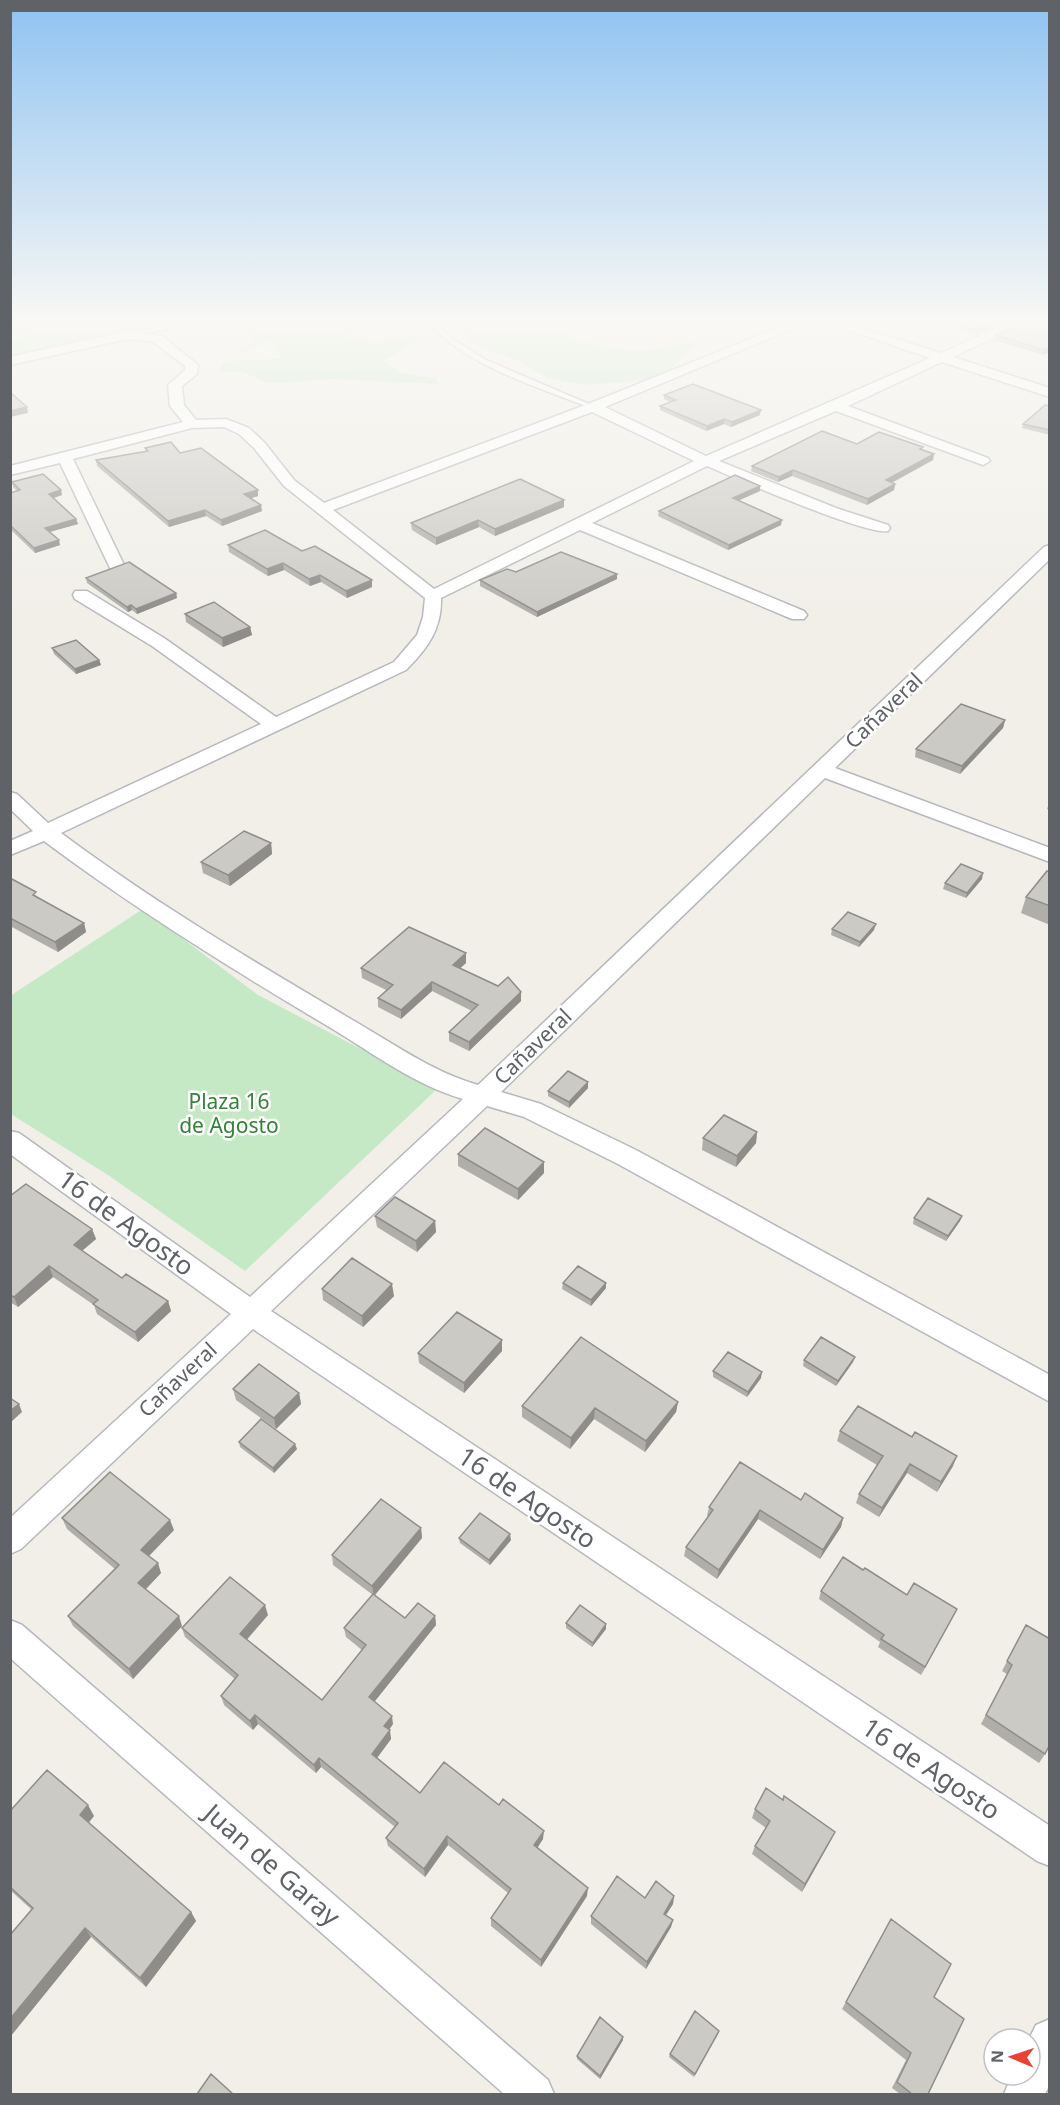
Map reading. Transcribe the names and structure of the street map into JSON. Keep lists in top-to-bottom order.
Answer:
{
  "streets": {
    "street": ["Cañaveral", "16 de Agosto", "Juan de Garay"]
  },
  "crossings": [
    ["Cañaveral", "16 de Agosto"]
  ],
  "parks": ["Plaza 16 de Agosto"],
  "north": "left"
}
